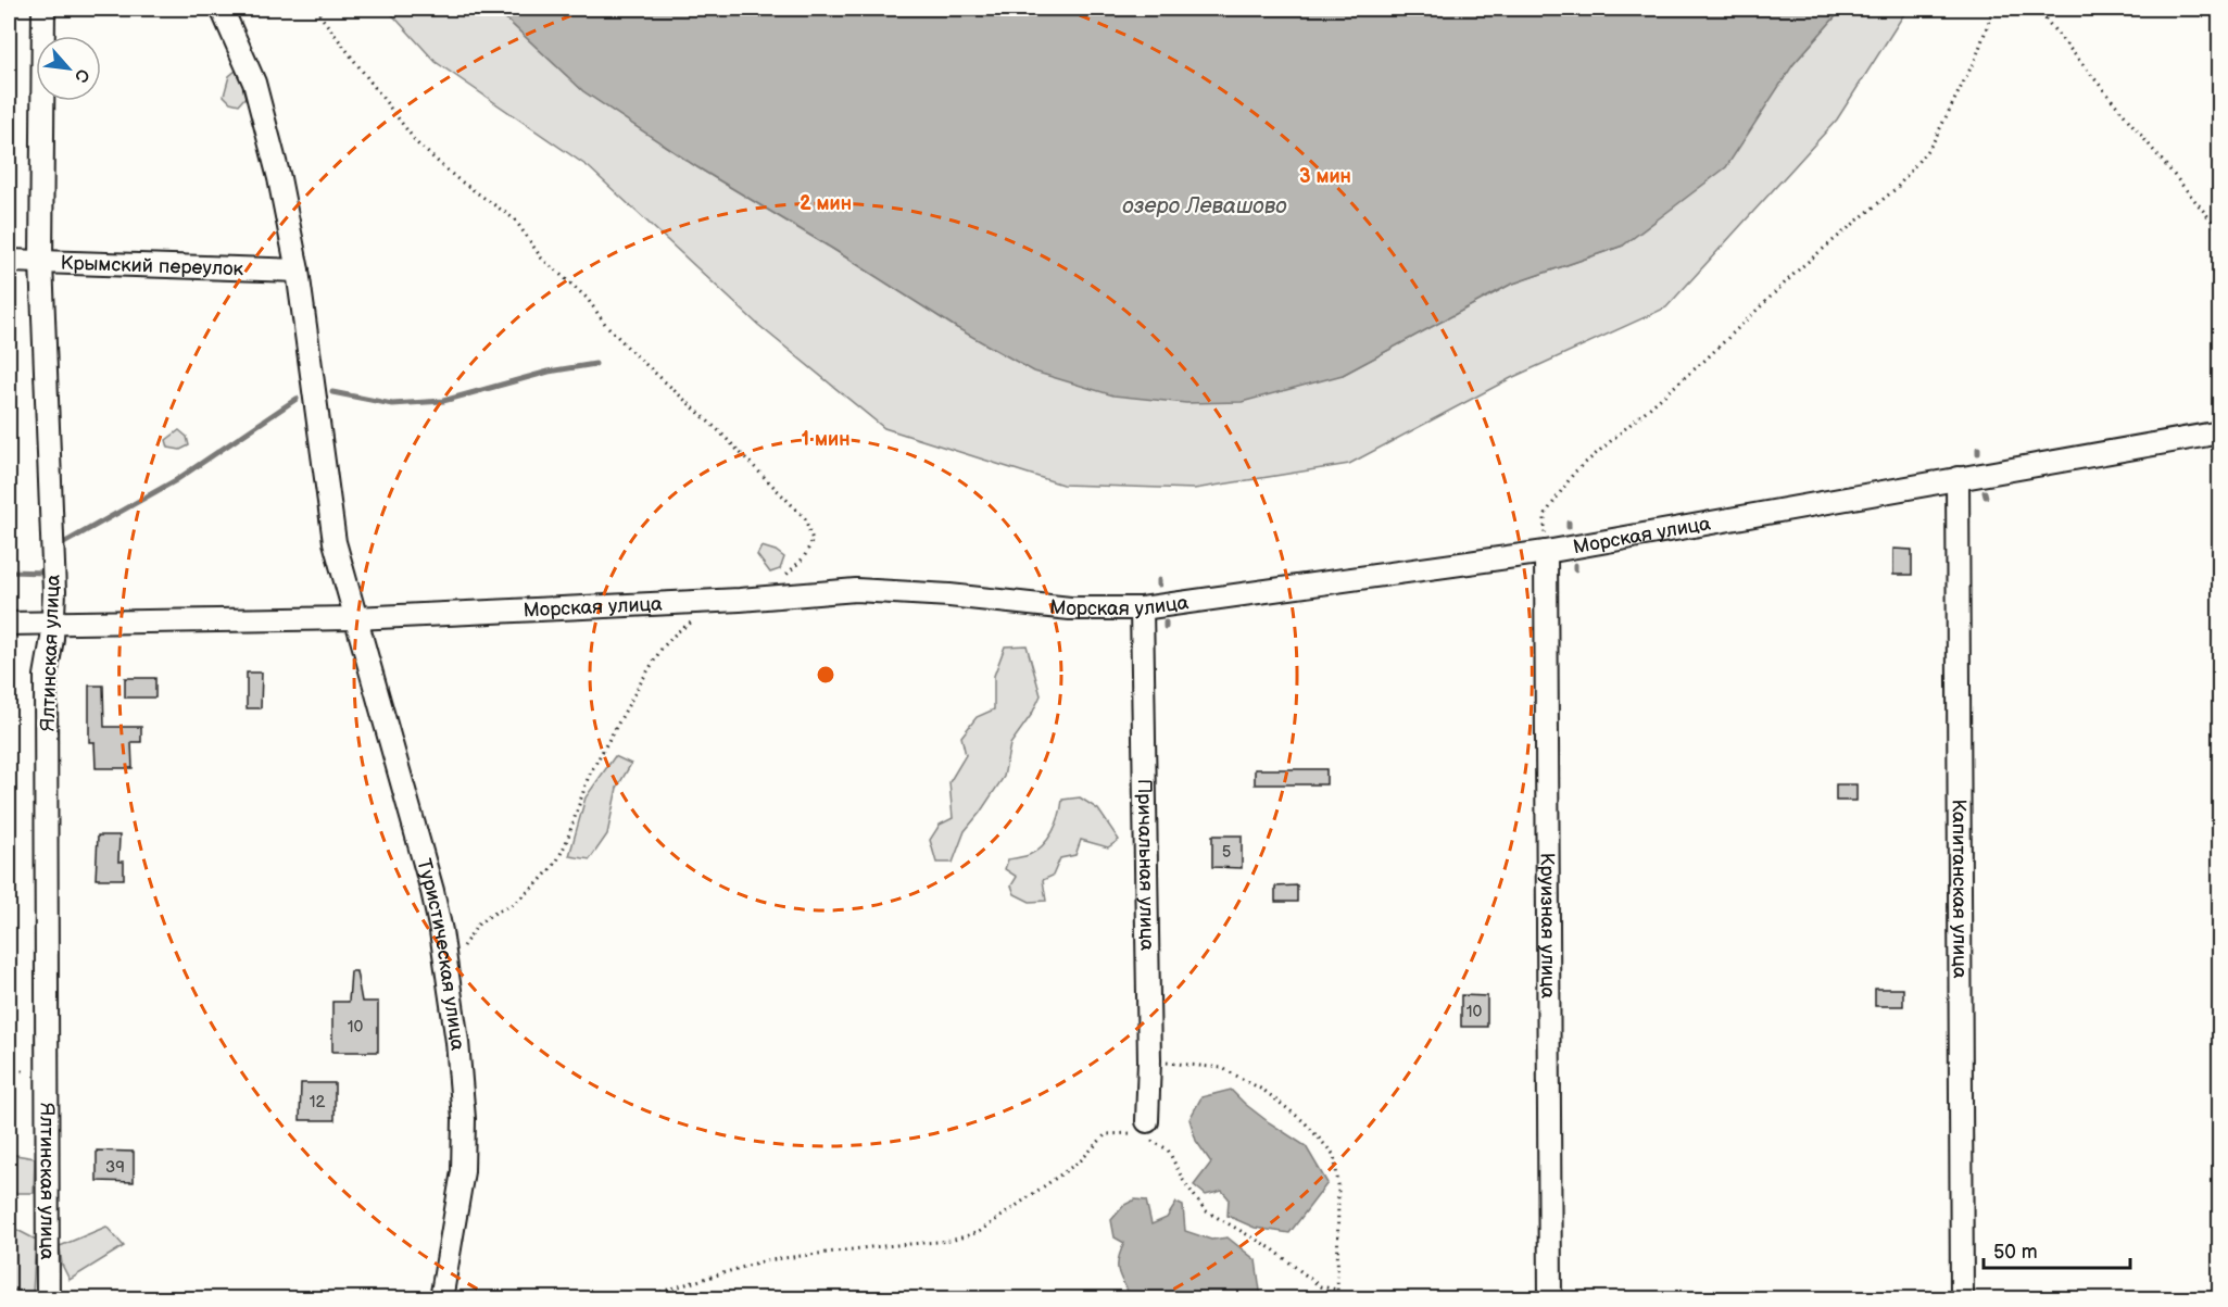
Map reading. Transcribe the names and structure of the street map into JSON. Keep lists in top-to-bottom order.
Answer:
{
  "streets": {
    "street": [
      "Крымский переулок",
      "Морская улица",
      "Ялтинская улица",
      "Причальная улица",
      "Капитанская улица",
      "Круизная улица",
      "Туристическая улица"
    ]
  },
  "crossings": [
    ["Крымский переулок", "Ялтинская улица"],
    ["Крымский переулок", "Туристическая улица"],
    ["Морская улица", "Ялтинская улица"],
    ["Морская улица", "Причальная улица"],
    ["Морская улица", "Капитанская улица"],
    ["Морская улица", "Круизная улица"],
    ["Морская улица", "Туристическая улица"]
  ],
  "water": ["озеро Левашово"],
  "house_numbers": [
    "5",
    "10",
    "10",
    "12",
    "39"
  ],
  "scale_bar": "50 m",
  "north": "bottom right",
  "rings": ["3 мин", "2 мин", "1 мин"]
}
